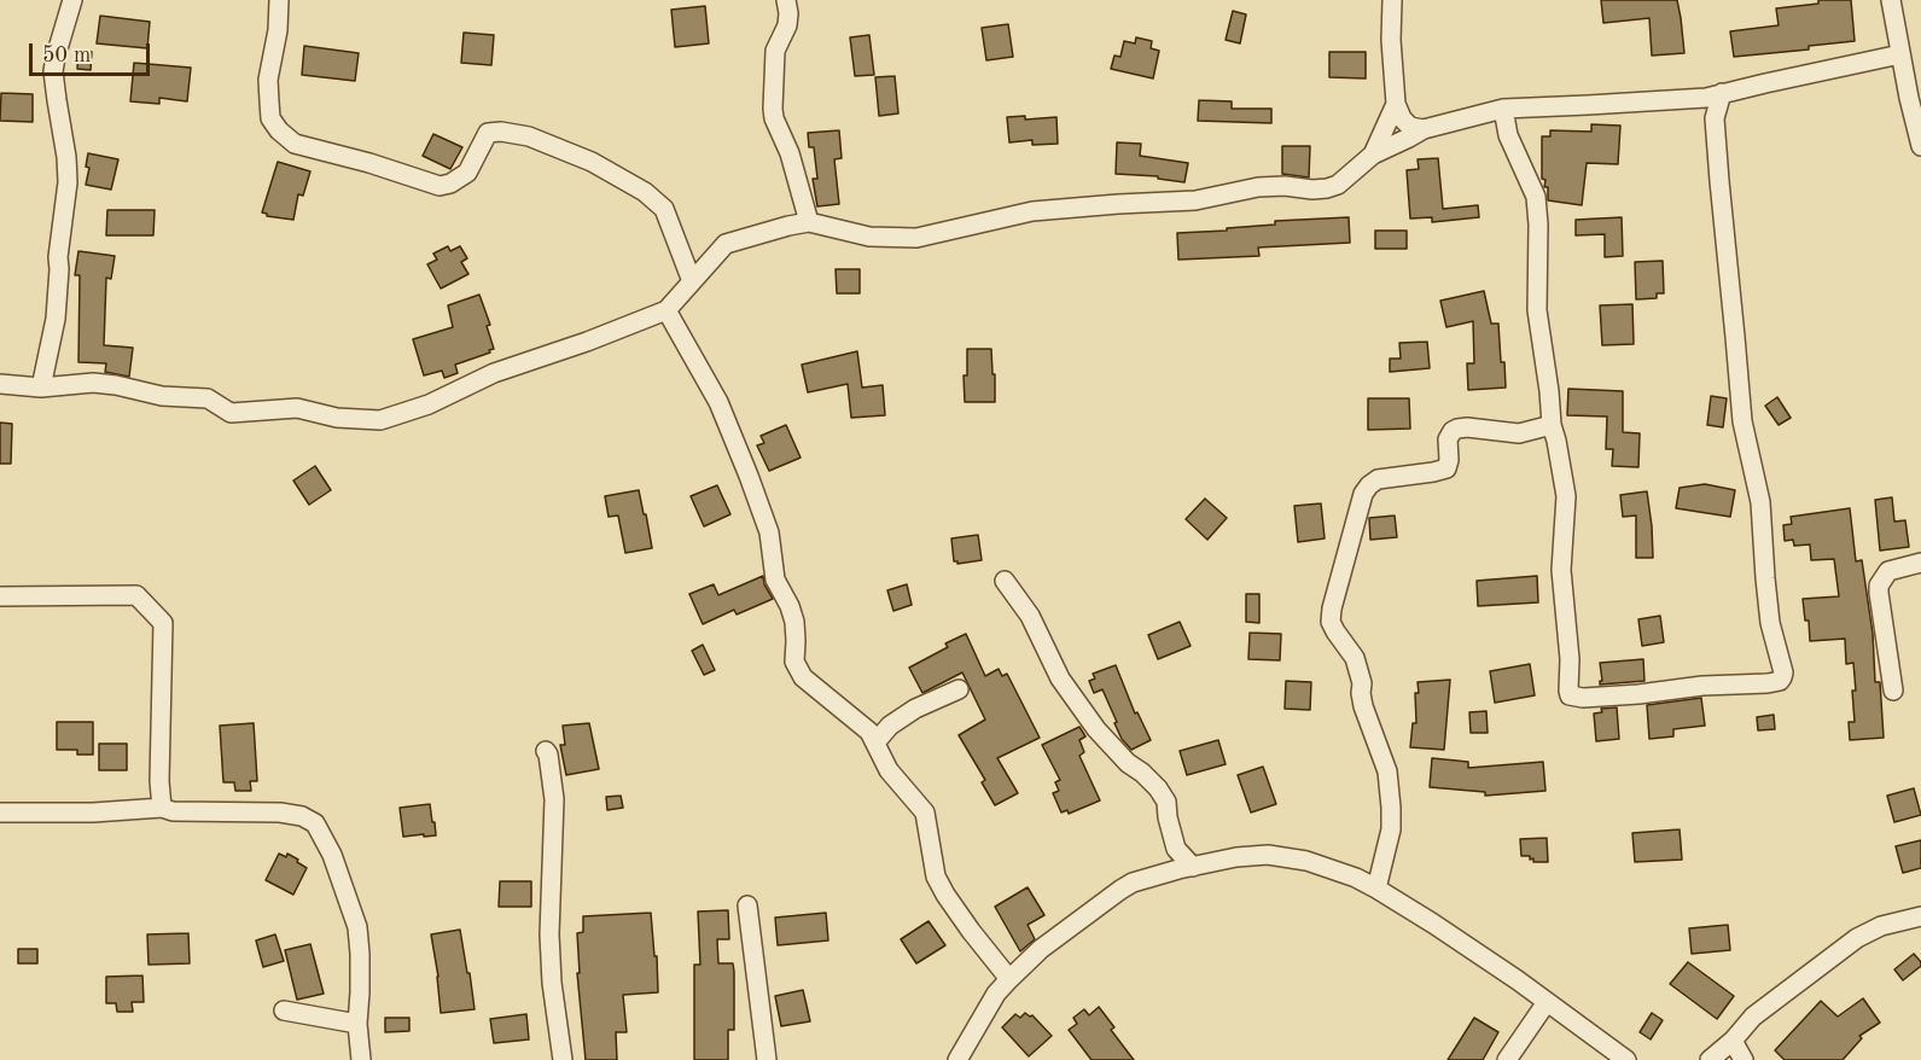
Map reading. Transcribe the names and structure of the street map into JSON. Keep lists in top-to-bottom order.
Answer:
{
  "scale_bar": "50 m"
}
